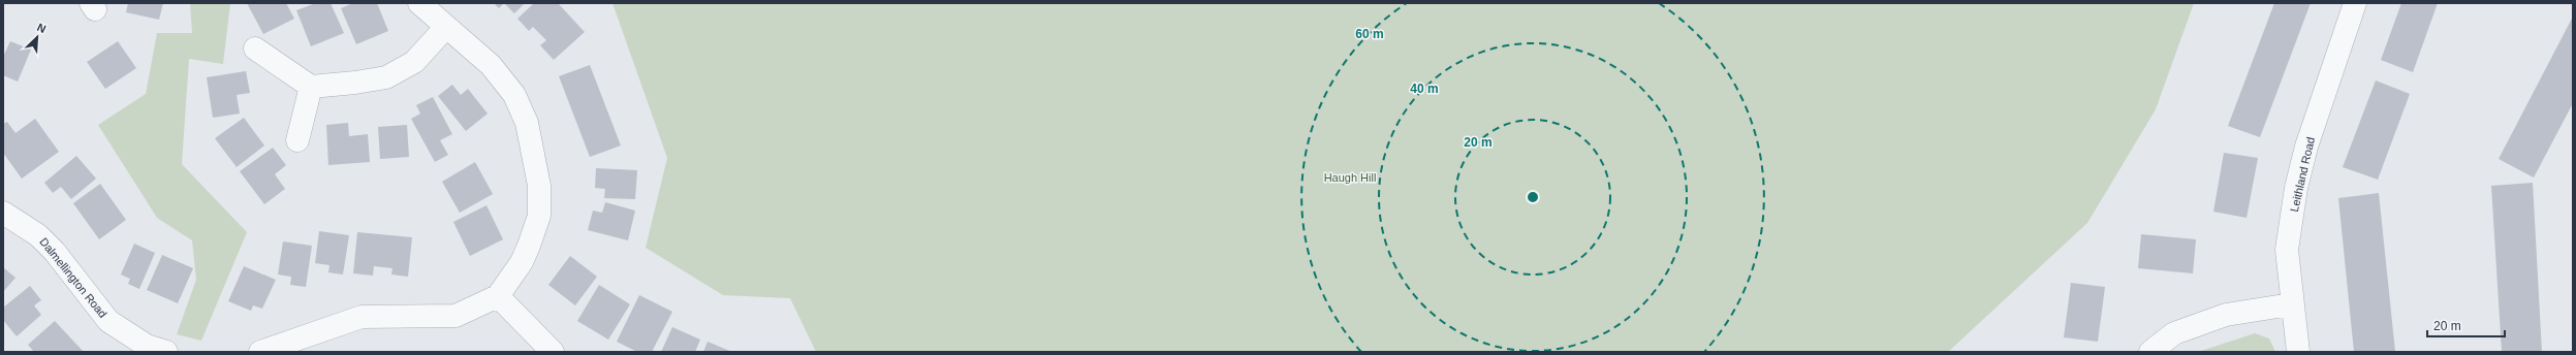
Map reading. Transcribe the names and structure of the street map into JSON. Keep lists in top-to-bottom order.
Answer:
{
  "streets": {
    "street": ["Leithland Road", "Dalmellington Road"]
  },
  "parks": ["Haugh Hill"],
  "scale_bar": "20 m",
  "north": "top right",
  "rings": ["60 m", "40 m", "20 m"]
}
